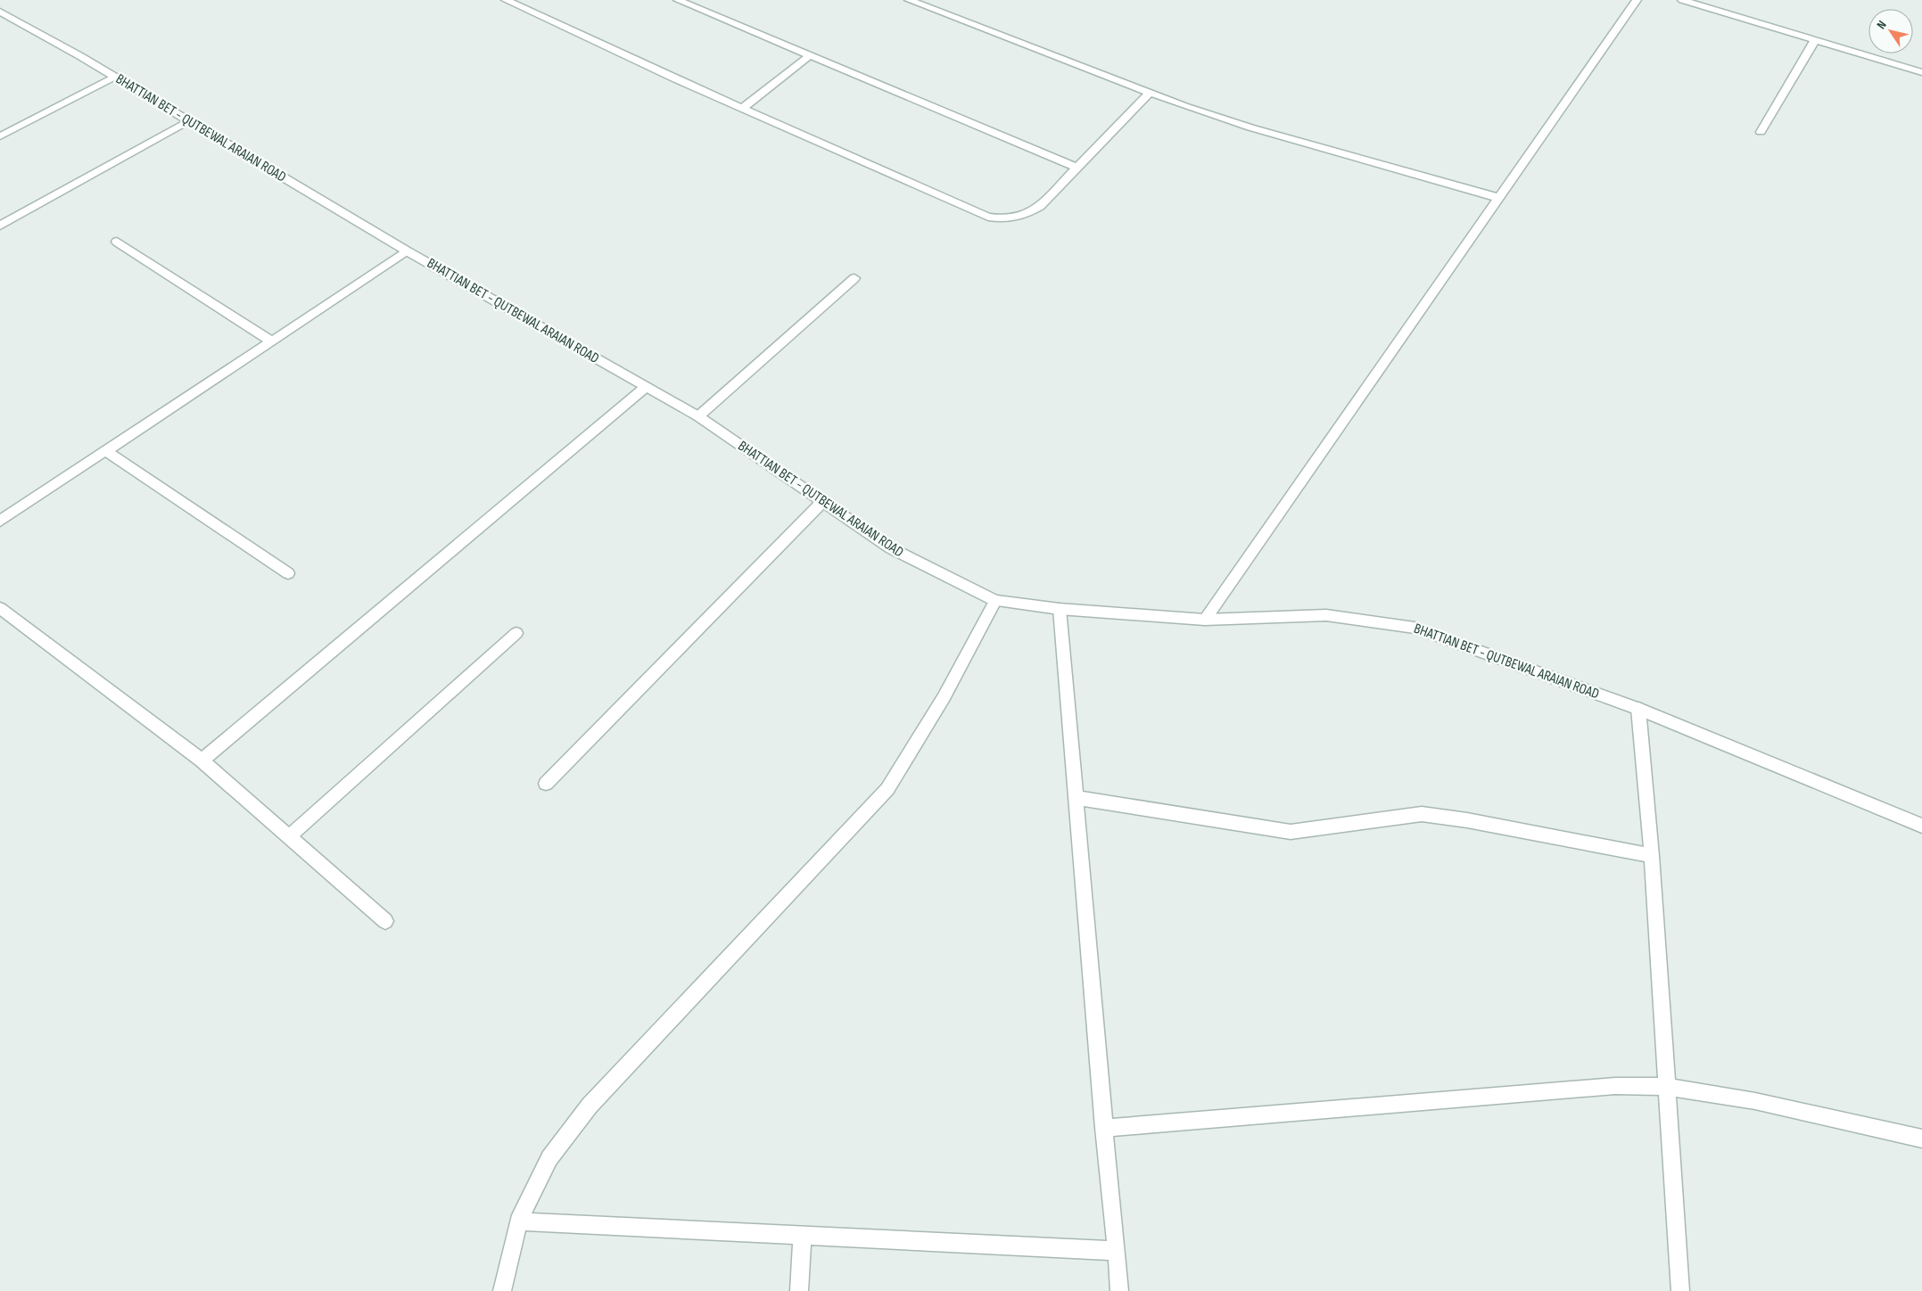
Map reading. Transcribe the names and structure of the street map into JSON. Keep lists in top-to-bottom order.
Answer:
{
  "streets": {
    "street": ["BHATTIAN BET - QUTBEWAL ARAIAN ROAD"]
  },
  "north": "top left"
}
